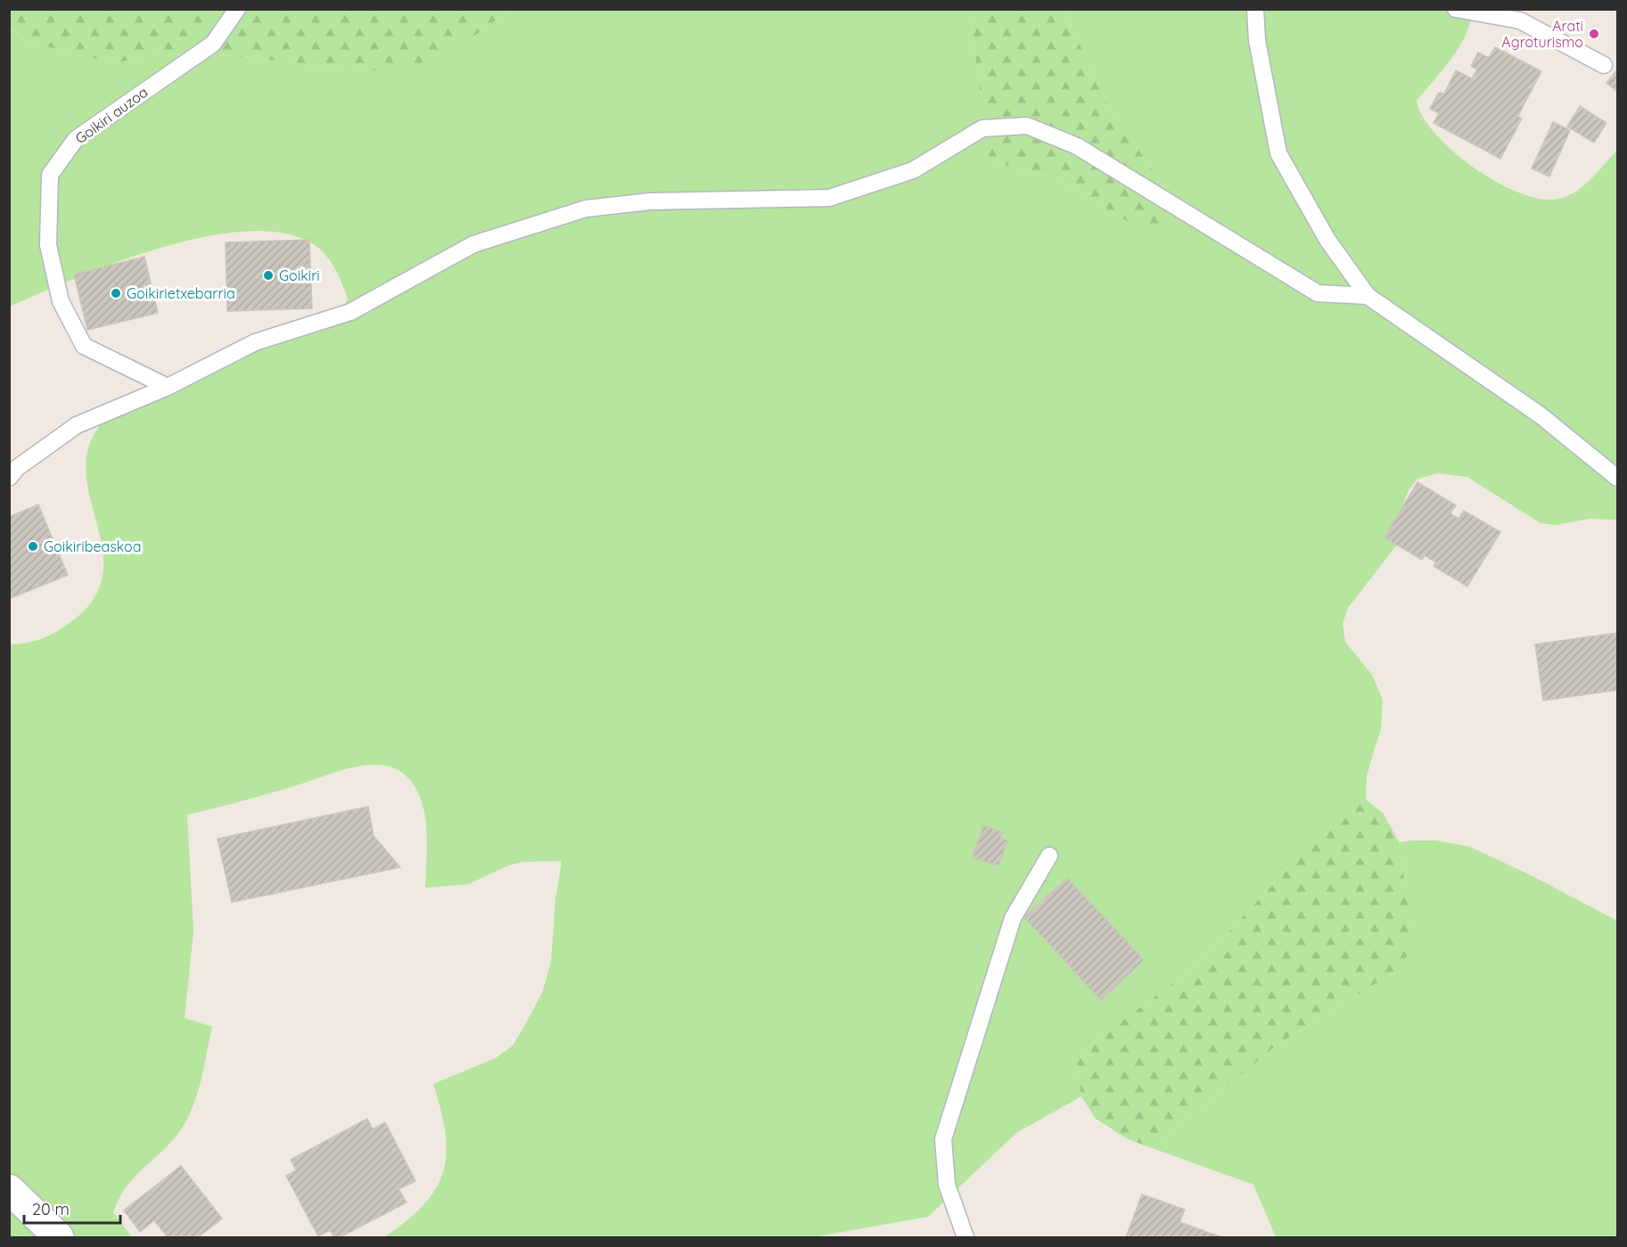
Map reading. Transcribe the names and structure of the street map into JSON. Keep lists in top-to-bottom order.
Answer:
{
  "streets": {
    "lane": ["Goikiri auzoa"]
  },
  "places": [
    "Arati Agroturismo",
    "Goikiri",
    "Goikirietxebarria",
    "Goikiribeaskoa"
  ],
  "scale_bar": "20 m"
}
